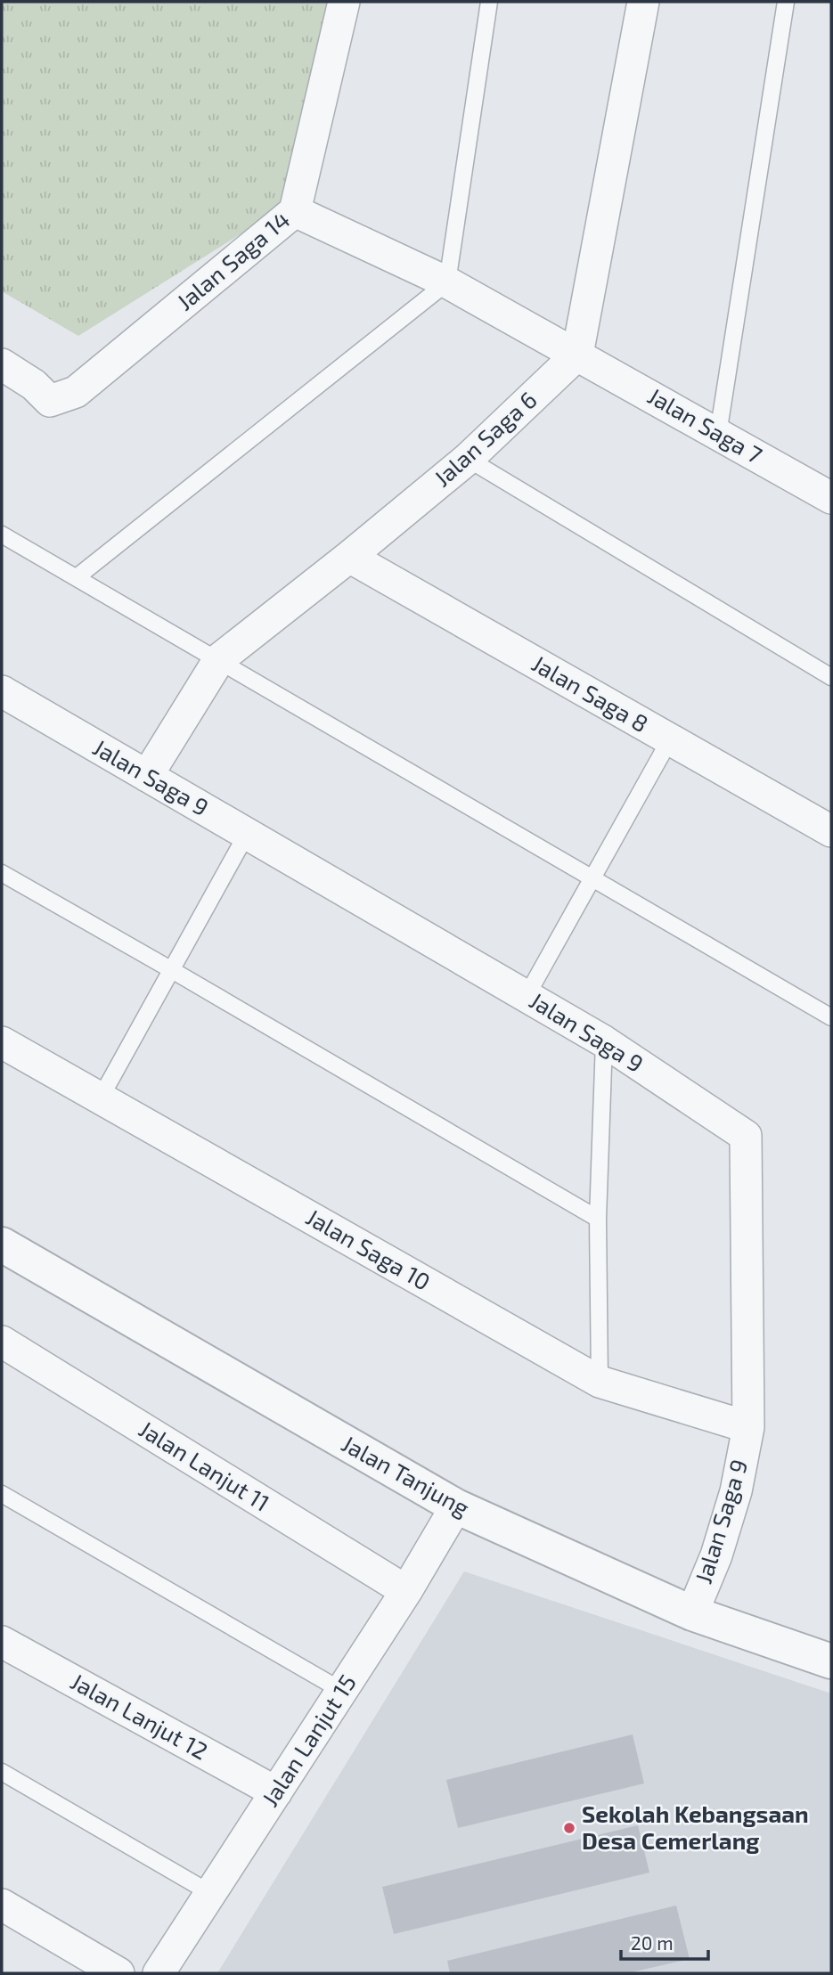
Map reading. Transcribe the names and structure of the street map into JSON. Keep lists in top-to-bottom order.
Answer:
{
  "streets": {
    "street": [
      "Jalan Saga 14",
      "Jalan Saga 7",
      "Jalan Saga 6",
      "Jalan Saga 8",
      "Jalan Saga 9",
      "Jalan Saga 10",
      "Jalan Lanjut 11",
      "Jalan Tanjung",
      "Jalan Lanjut 12",
      "Jalan Lanjut 15"
    ]
  },
  "crossings": [
    ["Jalan Saga 14", "Jalan Saga 7"],
    ["Jalan Saga 7", "Jalan Saga 6"],
    ["Jalan Saga 6", "Jalan Saga 8"],
    ["Jalan Saga 6", "Jalan Saga 9"],
    ["Jalan Saga 9", "Jalan Saga 10"],
    ["Jalan Saga 9", "Jalan Tanjung"],
    ["Jalan Lanjut 11", "Jalan Lanjut 15"],
    ["Jalan Tanjung", "Jalan Lanjut 15"],
    ["Jalan Lanjut 12", "Jalan Lanjut 15"]
  ],
  "places": ["Sekolah Kebangsaan Desa Cemerlang"],
  "scale_bar": "20 m"
}
